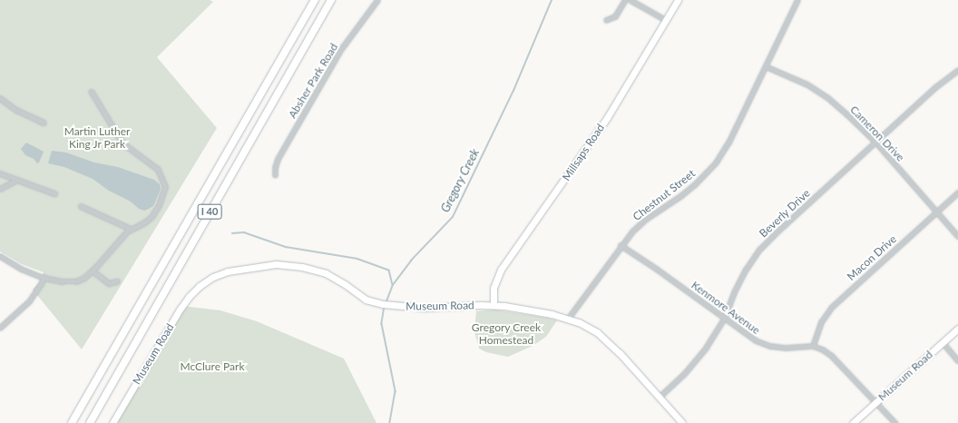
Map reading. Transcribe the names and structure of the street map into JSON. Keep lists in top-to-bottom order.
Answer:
{
  "streets": {
    "highway": ["I 40"],
    "street": [
      "Absher Park Road",
      "Cameron Drive",
      "Millsaps Road",
      "Chestnut Street",
      "Beverly Drive",
      "Macon Drive",
      "Museum Road",
      "Kenmore Avenue"
    ]
  },
  "crossings": [
    ["Cameron Drive", "Chestnut Street"],
    ["Cameron Drive", "Beverly Drive"],
    ["Cameron Drive", "Macon Drive"],
    ["Millsaps Road", "Museum Road"],
    ["Chestnut Street", "Museum Road"],
    ["Chestnut Street", "Kenmore Avenue"],
    ["Beverly Drive", "Museum Road"],
    ["Beverly Drive", "Kenmore Avenue"],
    ["Macon Drive", "Kenmore Avenue"]
  ],
  "water": ["Gregory Creek"],
  "parks": ["Martin Luther King Jr Park", "Gregory Creek Homestead", "McClure Park"]
}
